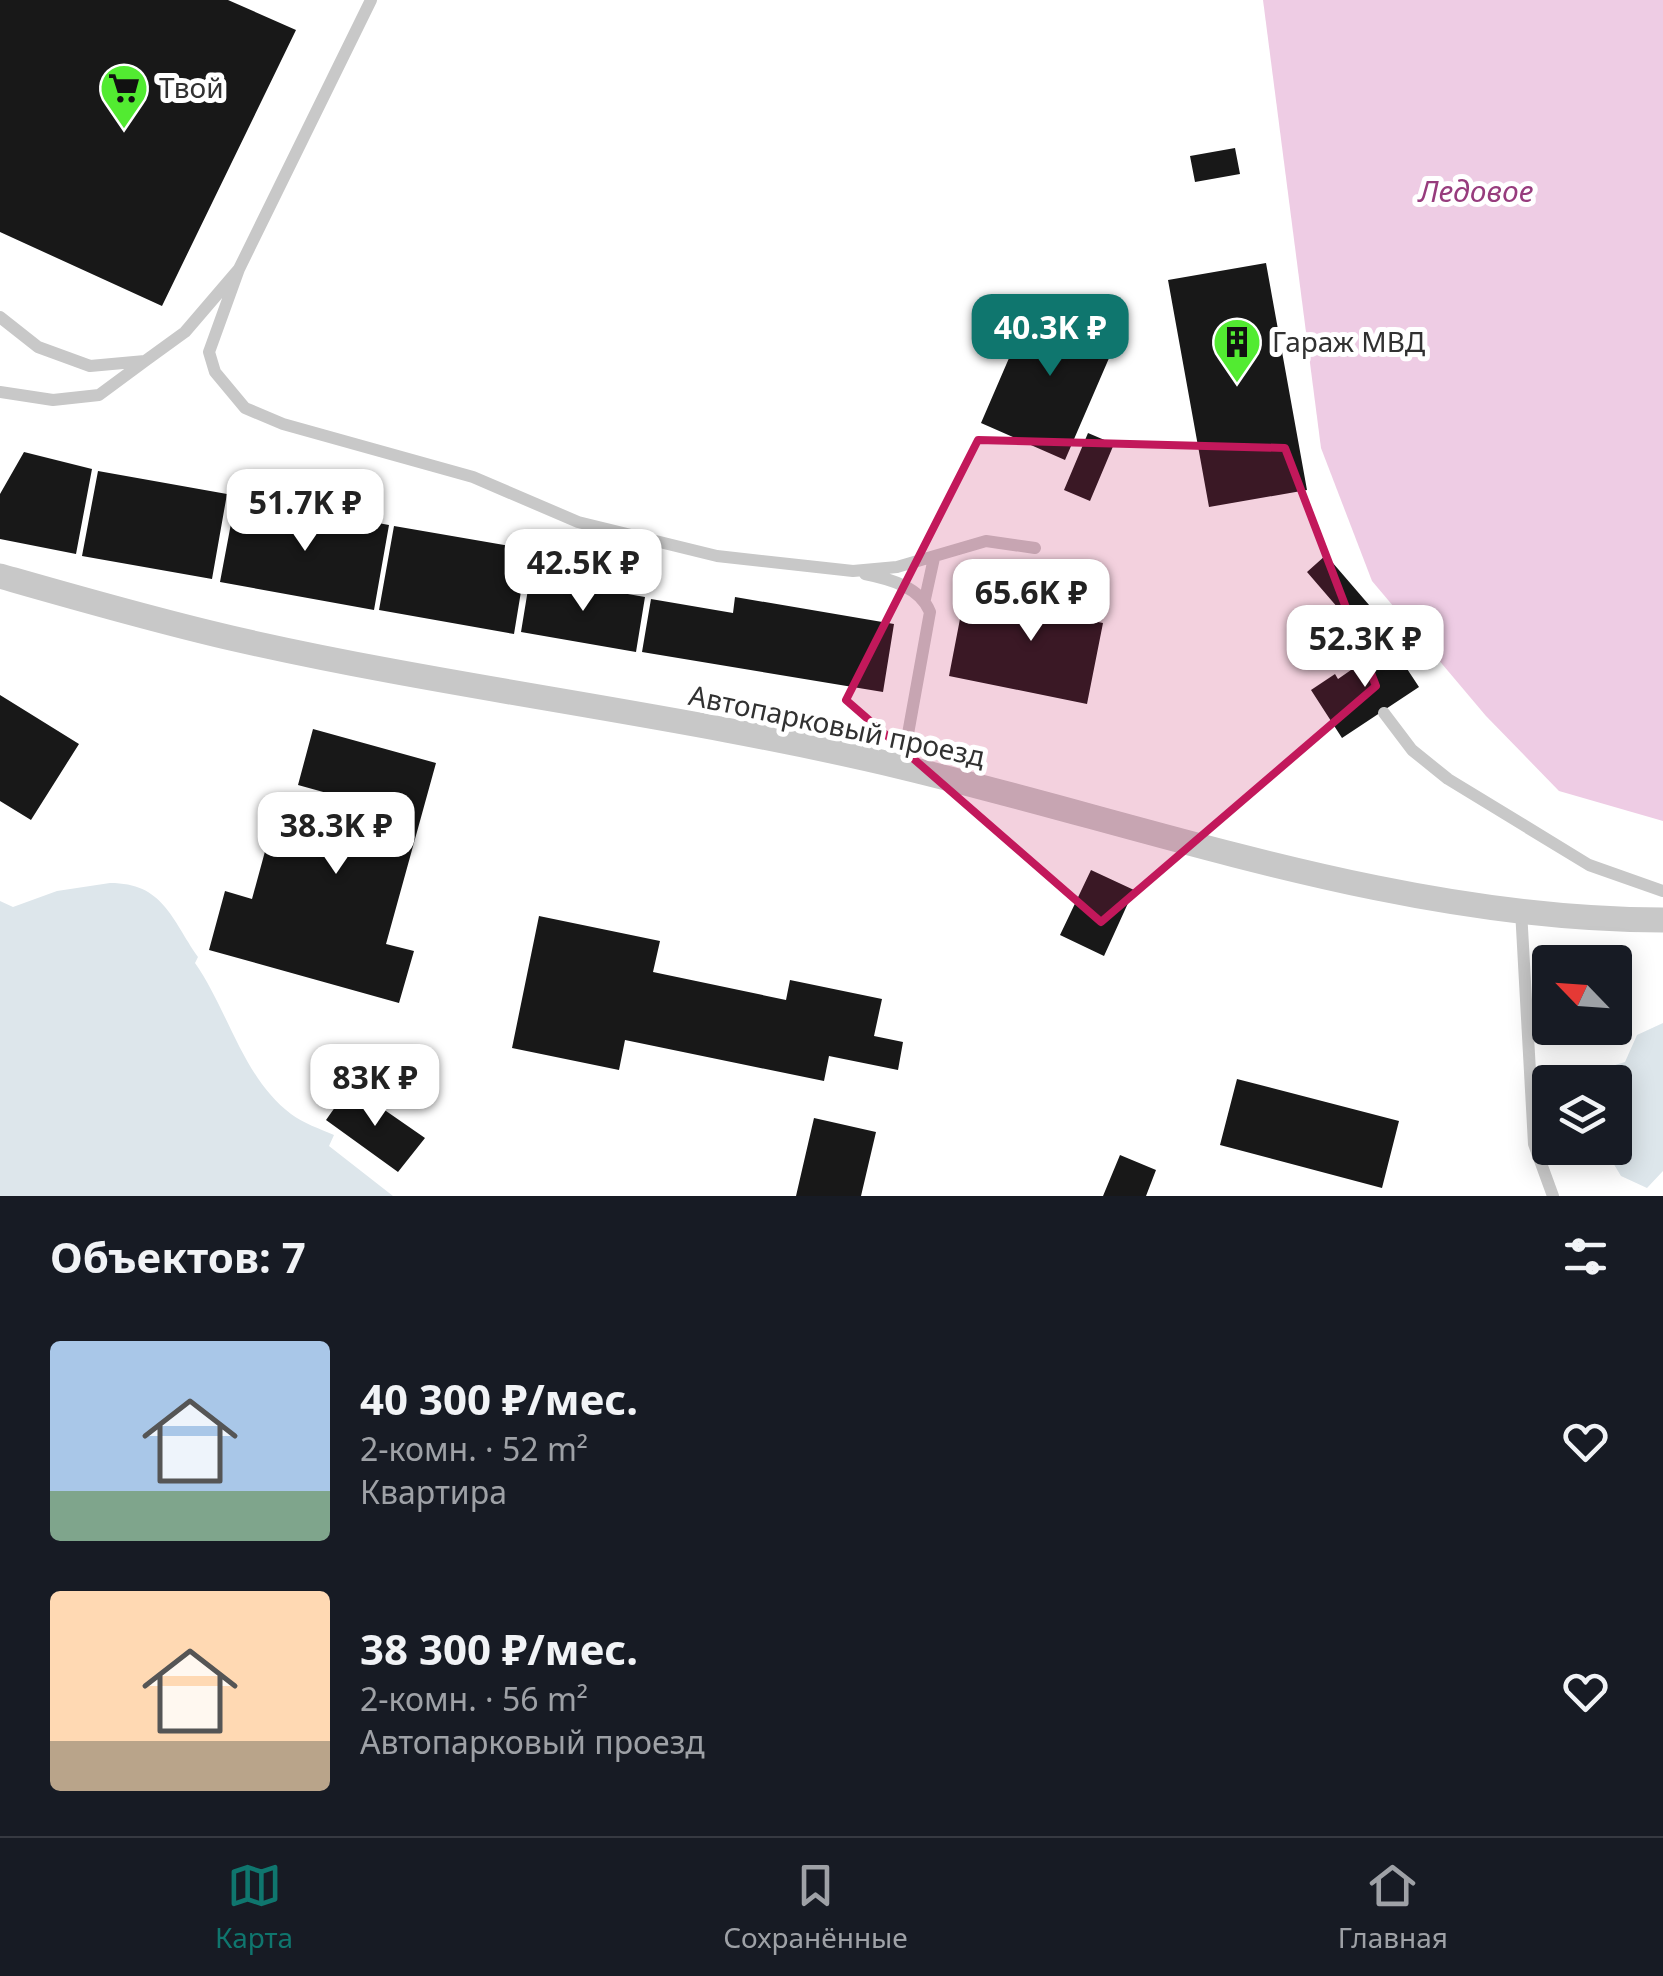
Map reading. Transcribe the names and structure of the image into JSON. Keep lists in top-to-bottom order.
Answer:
{
  "streets": {
    "street": ["Автопарковый проезд"]
  },
  "water": ["Ледовое"],
  "places": {
    "supermarket": ["Твой"],
    "building": ["Гараж МВД"]
  },
  "north": "top left",
  "page": {
    "price": [
      "40.3K ₽",
      "51.7K ₽",
      "42.5K ₽",
      "65.6K ₽",
      "52.3K ₽",
      "38.3K ₽",
      "83K ₽"
    ],
    "heading": "Объектов: 7",
    "list": [
      {
        "name": "40 300 ₽/мес.",
        "note": "2-комн. · 52 m² · Квартира"
      },
      {
        "name": "38 300 ₽/мес.",
        "note": "2-комн. · 56 m² · Автопарковый проезд"
      }
    ],
    "tabs": ["Карта", "Сохранённые", "Главная"]
  }
}
